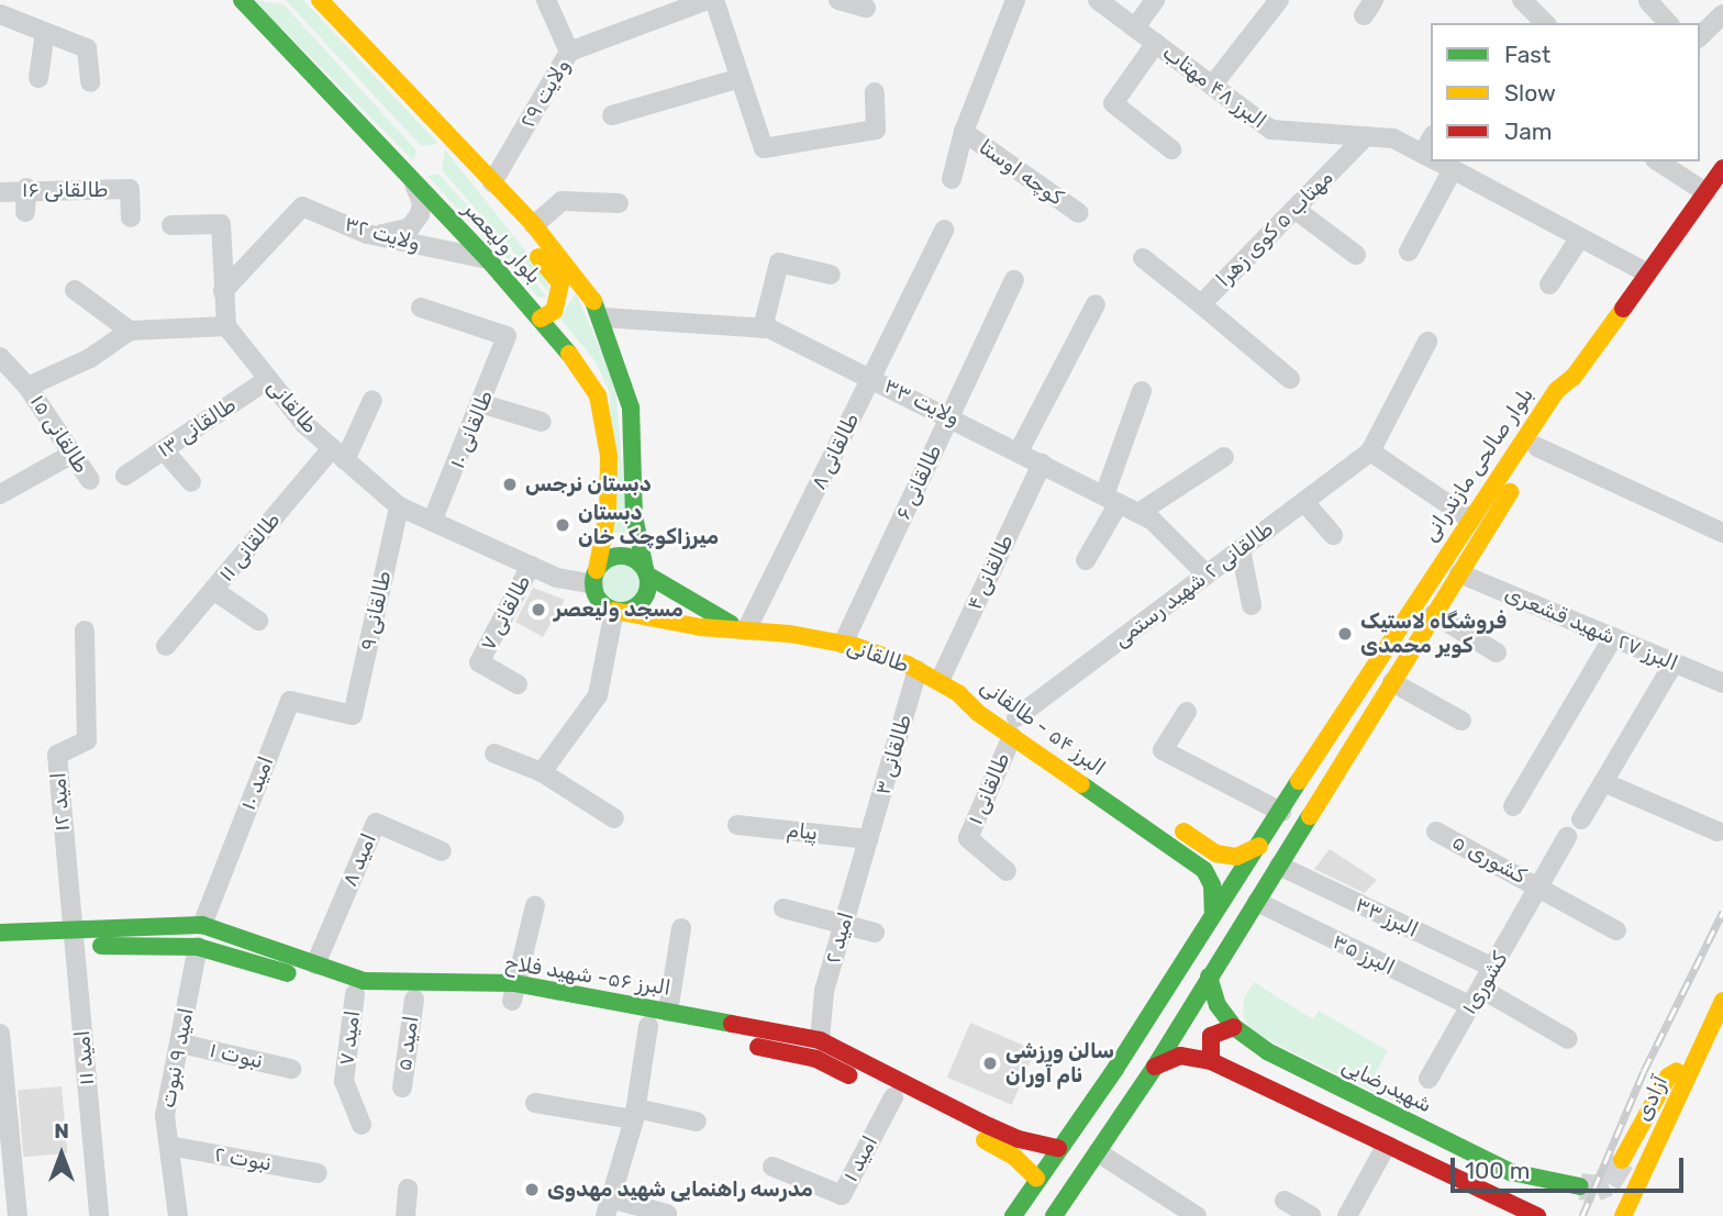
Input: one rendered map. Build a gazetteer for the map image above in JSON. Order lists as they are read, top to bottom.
{
  "streets": {
    "main road": [
      "بلوار ولیعصر",
      "طالقانی",
      "بلوار صالحی مازندرانی",
      "البرز ۵۴ - طالقانی",
      "البرز ۵۶- شهید فلاح",
      "شهیدرضایی",
      "آزادی"
    ],
    "street": [
      "البرز ۴۸ مهتاب",
      "ولایت ٢٩",
      "کوچه اوستا",
      "طالقانی ۱۶",
      "مهتاب ۵ کوی زهرا",
      "ولایت ۳۲",
      "ولایت ٣۳",
      "طالقانی ۱۳",
      "طالقانی ۱۰",
      "طالقانی ۱۵",
      "طالقانی ۸",
      "طالقانی ۶",
      "طالقانی ۱۱",
      "طالقانی ۴",
      "طالقانی ۲ شهید رستمی",
      "طالقانی ۹",
      "طالقانی ۷",
      "البرز ۲۷ شهید قشعری",
      "طالقانی ۳",
      "امید ۱۰",
      "طالقانی ۱",
      "امید ۱۲",
      "پیام",
      "کشوری ۵",
      "امید ۸",
      "البرز ۳۳",
      "امید ۲",
      "البرز ۳۵",
      "کشوری۱",
      "امید ۷",
      "امید ۵",
      "نبوت ۱",
      "امید ۱۱",
      "امید ۹ نبوت",
      "نبوت ۲",
      "امید ۱"
    ]
  },
  "crossings": [
    ["البرز ۴۸ مهتاب", "مهتاب ۵ کوی زهرا"],
    ["ولایت ٢٩", "بلوار ولیعصر"],
    ["ولایت ۳۲", "بلوار ولیعصر"],
    ["بلوار ولیعصر", "ولایت ٣۳"],
    ["بلوار ولیعصر", "طالقانی"],
    ["ولایت ٣۳", "طالقانی ۸"],
    ["ولایت ٣۳", "طالقانی ۶"],
    ["ولایت ٣۳", "طالقانی ۴"],
    ["ولایت ٣۳", "طالقانی ۲ شهید رستمی"],
    ["طالقانی", "طالقانی ۱۳"],
    ["طالقانی", "طالقانی ۱۰"],
    ["طالقانی", "طالقانی ۸"],
    ["طالقانی", "طالقانی ۶"],
    ["طالقانی", "طالقانی ۱۱"],
    ["طالقانی", "طالقانی ۴"],
    ["طالقانی", "طالقانی ۹"],
    ["طالقانی", "طالقانی ۷"],
    ["طالقانی", "البرز ۵۴ - طالقانی"],
    ["طالقانی", "طالقانی ۳"],
    ["بلوار صالحی مازندرانی", "البرز ۲۷ شهید قشعری"],
    ["بلوار صالحی مازندرانی", "البرز ۵۴ - طالقانی"],
    ["بلوار صالحی مازندرانی", "البرز ۳۳"],
    ["بلوار صالحی مازندرانی", "البرز ۳۵"],
    ["بلوار صالحی مازندرانی", "البرز ۵۶- شهید فلاح"],
    ["بلوار صالحی مازندرانی", "شهیدرضایی"],
    ["طالقانی ۲ شهید رستمی", "البرز ۵۴ - طالقانی"],
    ["طالقانی ۲ شهید رستمی", "طالقانی ۱"],
    ["طالقانی ۹", "امید ۱۰"],
    ["البرز ۵۴ - طالقانی", "طالقانی ۱"],
    ["طالقانی ۳", "پیام"],
    ["طالقانی ۳", "امید ۲"],
    ["امید ۱۰", "البرز ۵۶- شهید فلاح"],
    ["امید ۱۲", "البرز ۵۶- شهید فلاح"],
    ["امید ۱۲", "امید ۱۱"],
    ["پیام", "امید ۲"],
    ["کشوری ۵", "کشوری۱"],
    ["امید ۸", "البرز ۵۶- شهید فلاح"],
    ["البرز ۳۳", "کشوری۱"],
    ["امید ۲", "البرز ۵۶- شهید فلاح"],
    ["البرز ۳۵", "کشوری۱"],
    ["البرز ۵۶- شهید فلاح", "امید ۷"],
    ["البرز ۵۶- شهید فلاح", "امید ۵"],
    ["البرز ۵۶- شهید فلاح", "امید ۱۱"],
    ["البرز ۵۶- شهید فلاح", "امید ۹ نبوت"],
    ["البرز ۵۶- شهید فلاح", "امید ۱"],
    ["نبوت ۱", "امید ۹ نبوت"],
    ["امید ۹ نبوت", "نبوت ۲"]
  ],
  "places": [
    "دبستان نرجس",
    "دبستان میرزاکوچک خان",
    "مسجد ولیعصر",
    "فروشگاه لاستیک کویر محمدی",
    "سالن ورزشی نام آوران",
    "مدرسه راهنمایی شهید مهدوی"
  ],
  "legend": ["Fast", "Slow", "Jam"],
  "scale_bar": "100 m",
  "north": "top"
}
